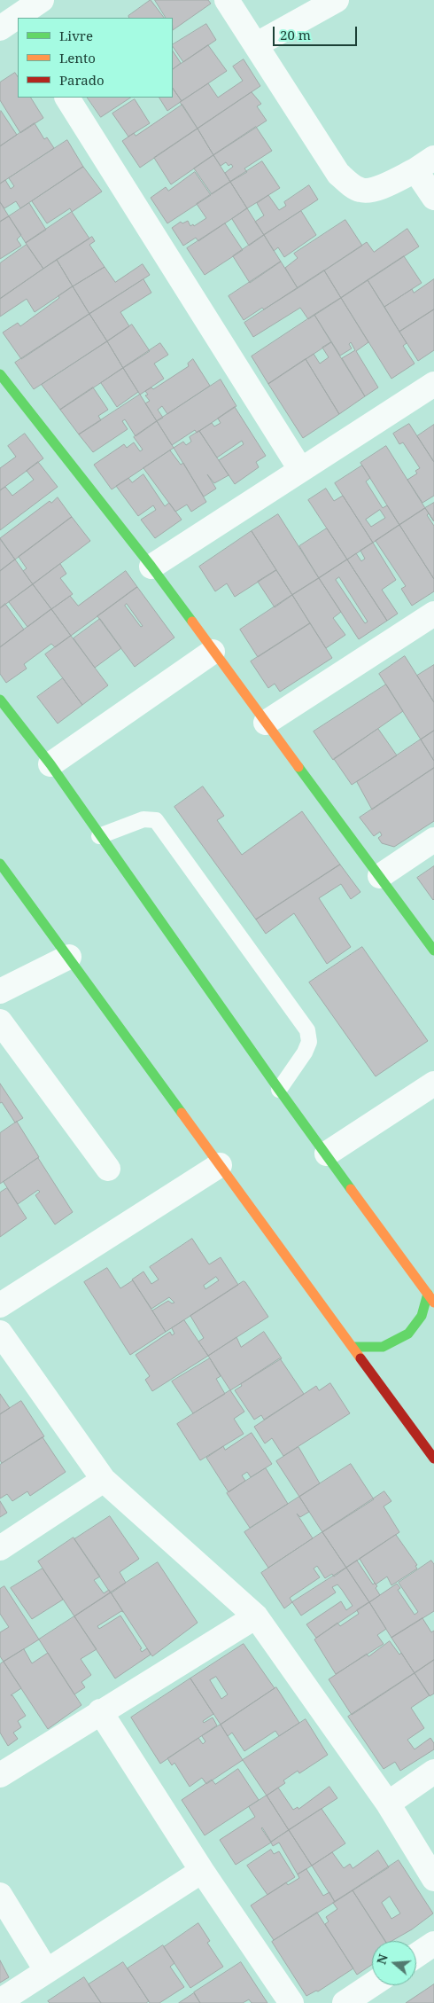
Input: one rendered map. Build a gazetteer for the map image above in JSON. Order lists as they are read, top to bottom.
{
  "legend": ["Livre", "Lento", "Parado"],
  "scale_bar": "20 m",
  "north": "left"
}
